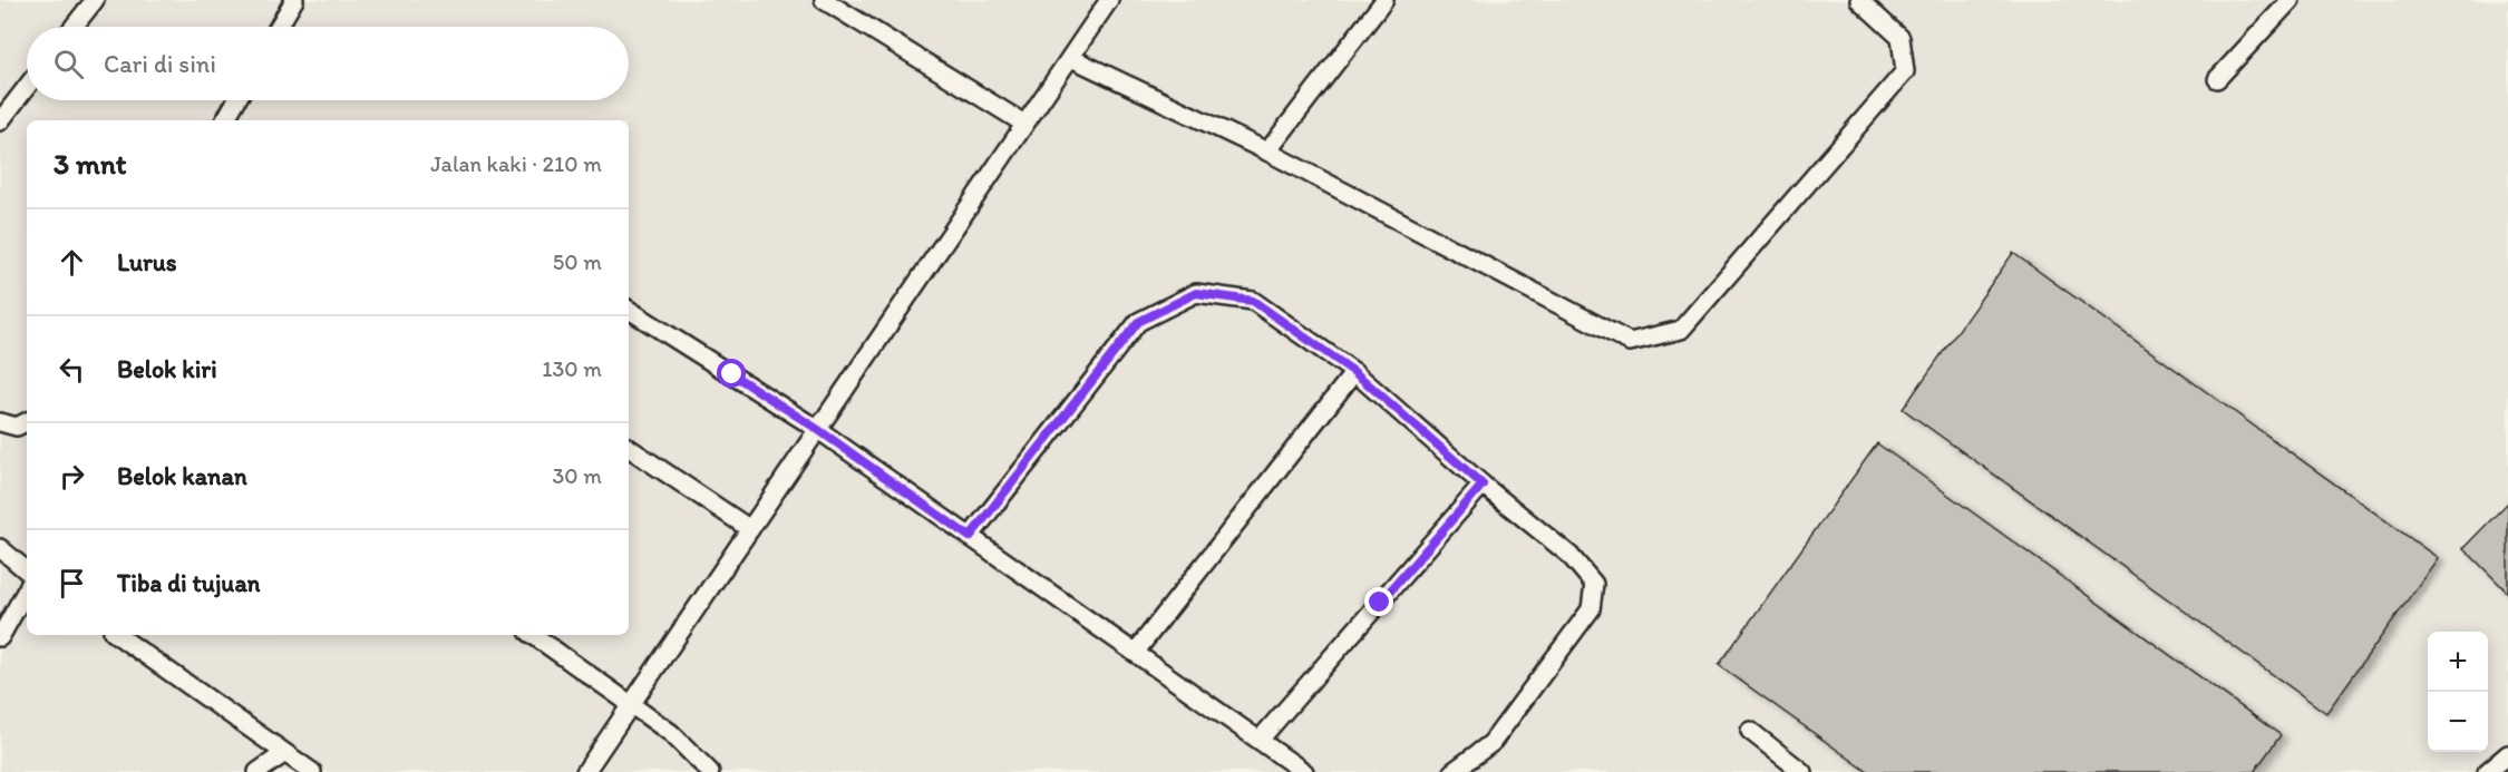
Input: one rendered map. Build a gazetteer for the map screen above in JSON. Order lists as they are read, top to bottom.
{
  "page": {
    "search": "Cari di sini",
    "heading": ["3 mnt", "Jalan kaki · 210 m"],
    "list": [
      ["Lurus", "50 m"],
      ["Belok kiri", "130 m"],
      ["Belok kanan", "30 m"],
      "Tiba di tujuan"
    ],
    "map_buttons": ["+", "−"]
  }
}
